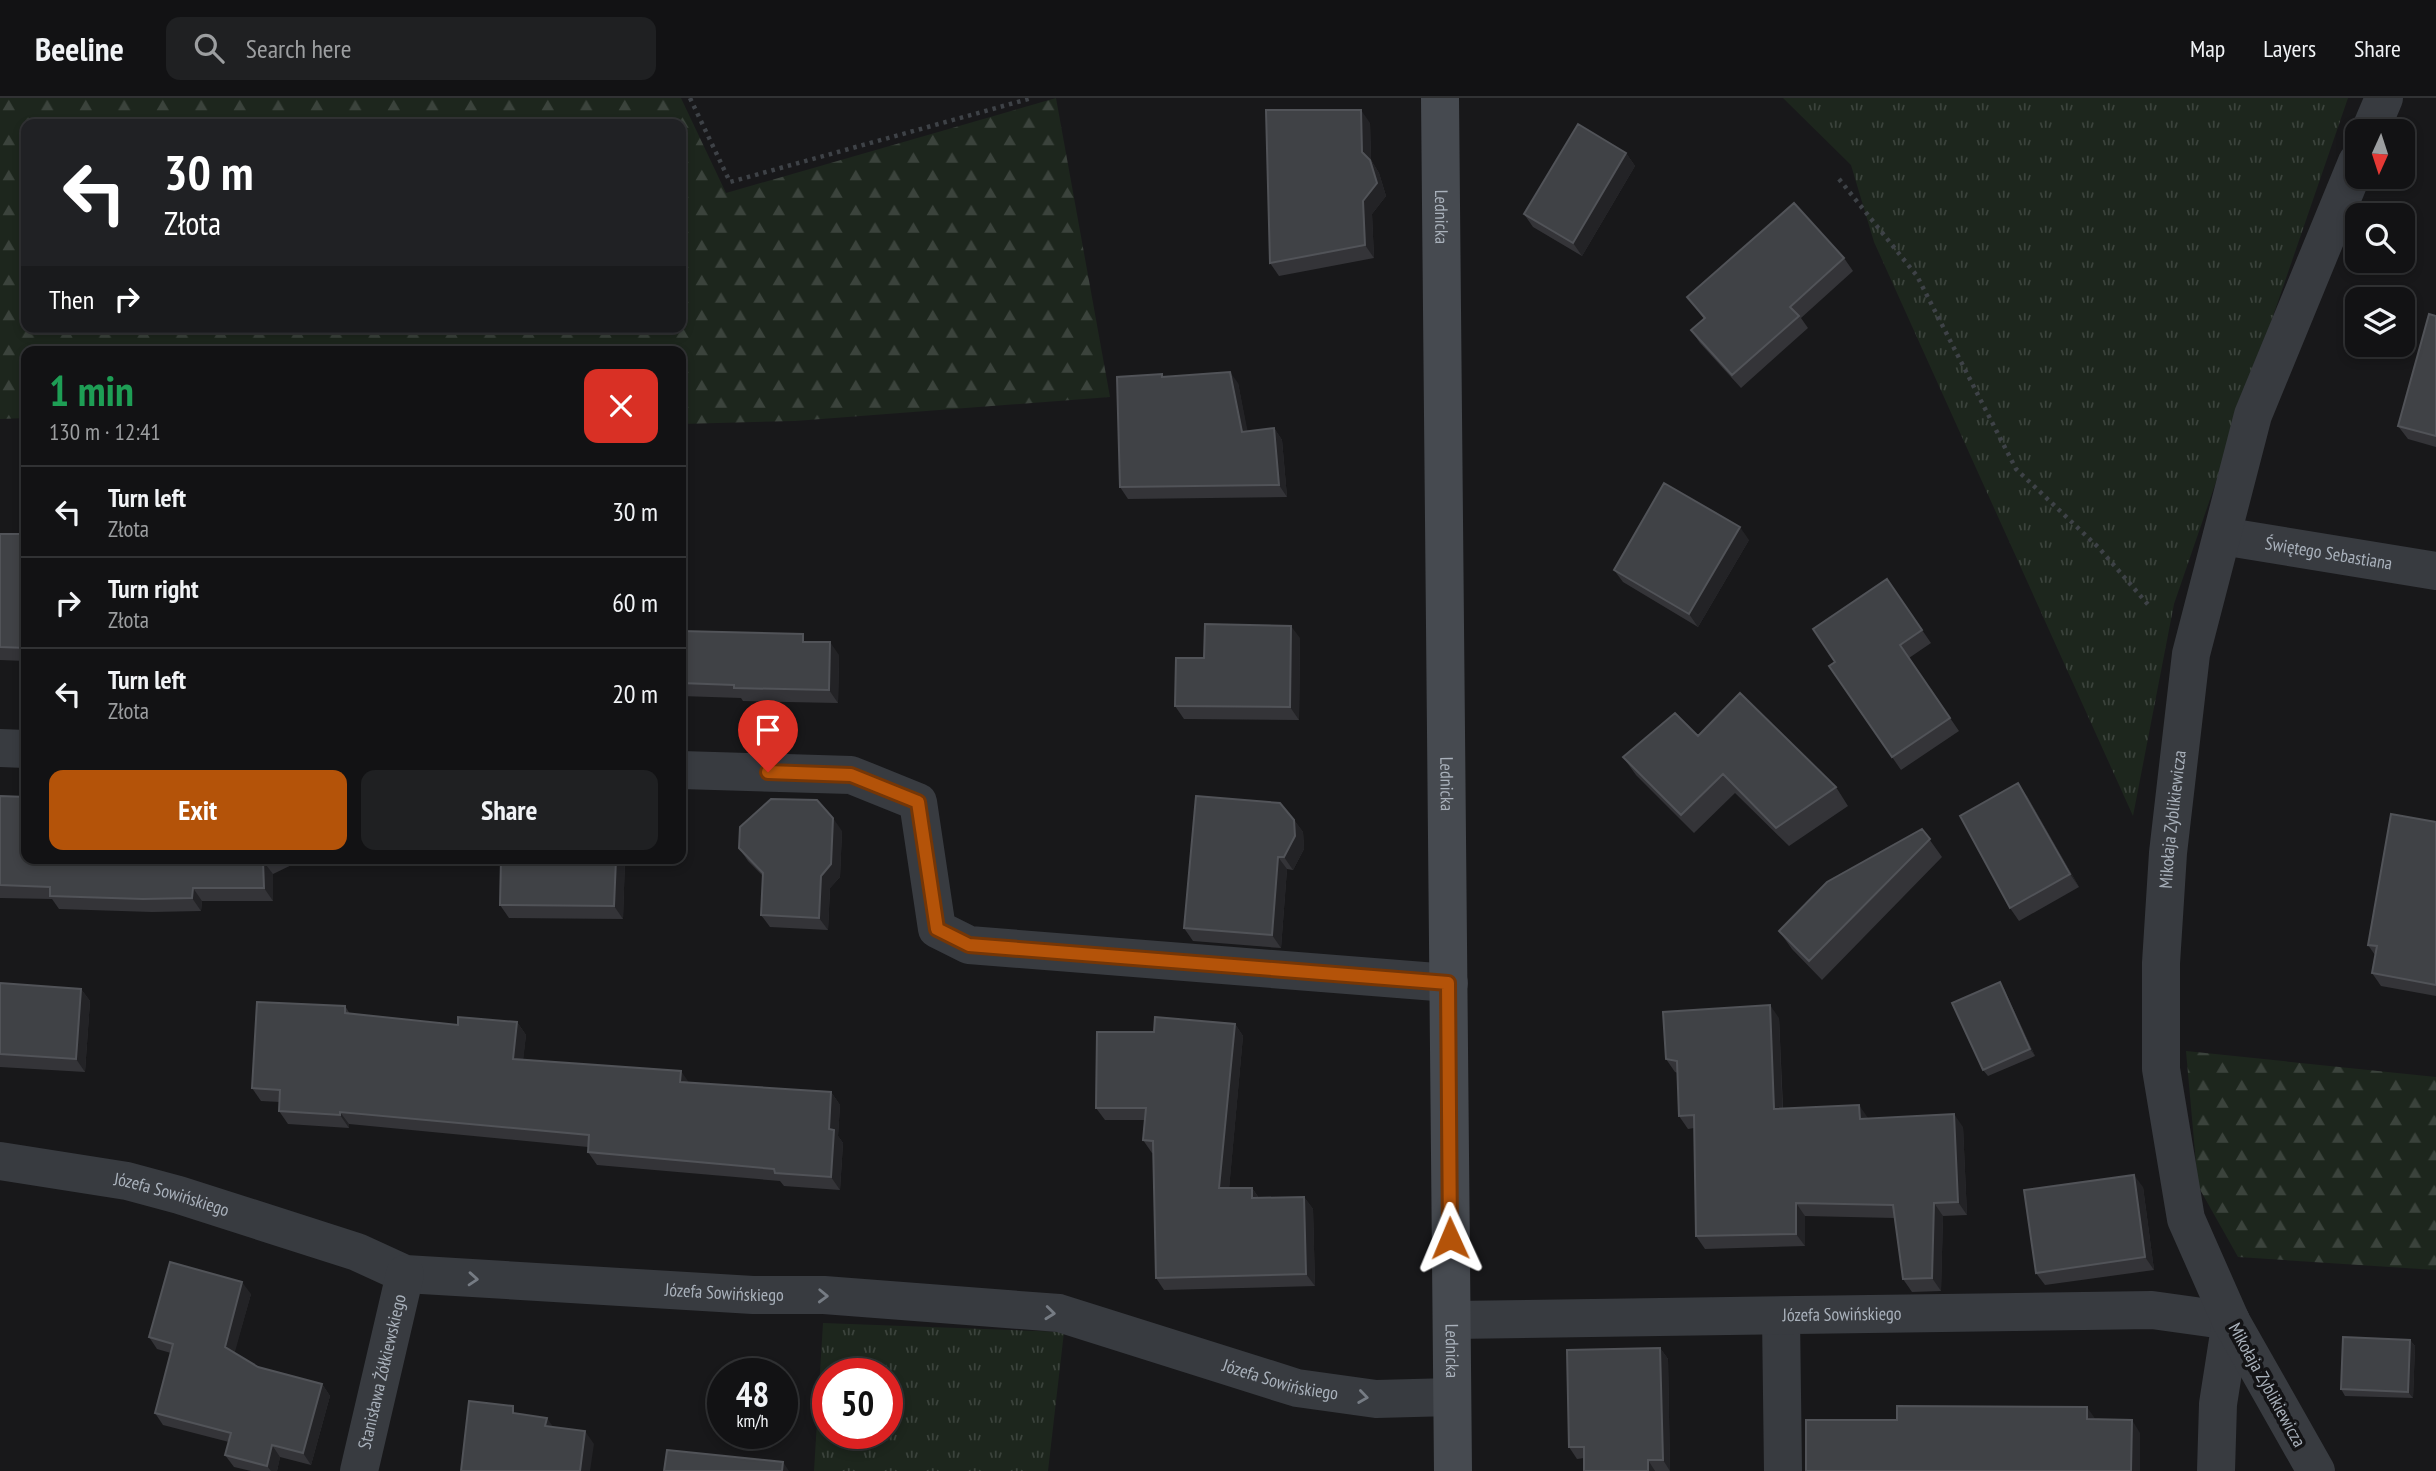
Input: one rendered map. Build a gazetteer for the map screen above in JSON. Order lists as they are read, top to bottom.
{
  "streets": {
    "main road": ["Lednicka"],
    "street": [
      "Świętego Sebastiana",
      "Mikołaja Zyblikiewicza",
      "Józefa Sowińskiego",
      "Stanisława Żółkiewskiego"
    ]
  },
  "crossings": [
    ["Lednicka", "Józefa Sowińskiego"],
    ["Świętego Sebastiana", "Mikołaja Zyblikiewicza"],
    ["Mikołaja Zyblikiewicza", "Józefa Sowińskiego"],
    ["Józefa Sowińskiego", "Stanisława Żółkiewskiego"]
  ],
  "one_way": ["Józefa Sowińskiego"],
  "north": "bottom",
  "page": {
    "header": "Beeline",
    "search": "Search here",
    "nav": ["Map", "Layers", "Share"],
    "turn": ["30 m", "Złota"],
    "then": "Then",
    "heading": ["1 min", "130 m · 12:41"],
    "list": [
      {
        "name": "Turn left",
        "note": "Złota",
        "value": "30 m"
      },
      {
        "name": "Turn right",
        "note": "Złota",
        "value": "60 m"
      },
      {
        "name": "Turn left",
        "note": "Złota",
        "value": "20 m"
      }
    ],
    "buttons": ["Exit", "Share"],
    "speed": "48 km/h",
    "limit": "50"
  }
}
